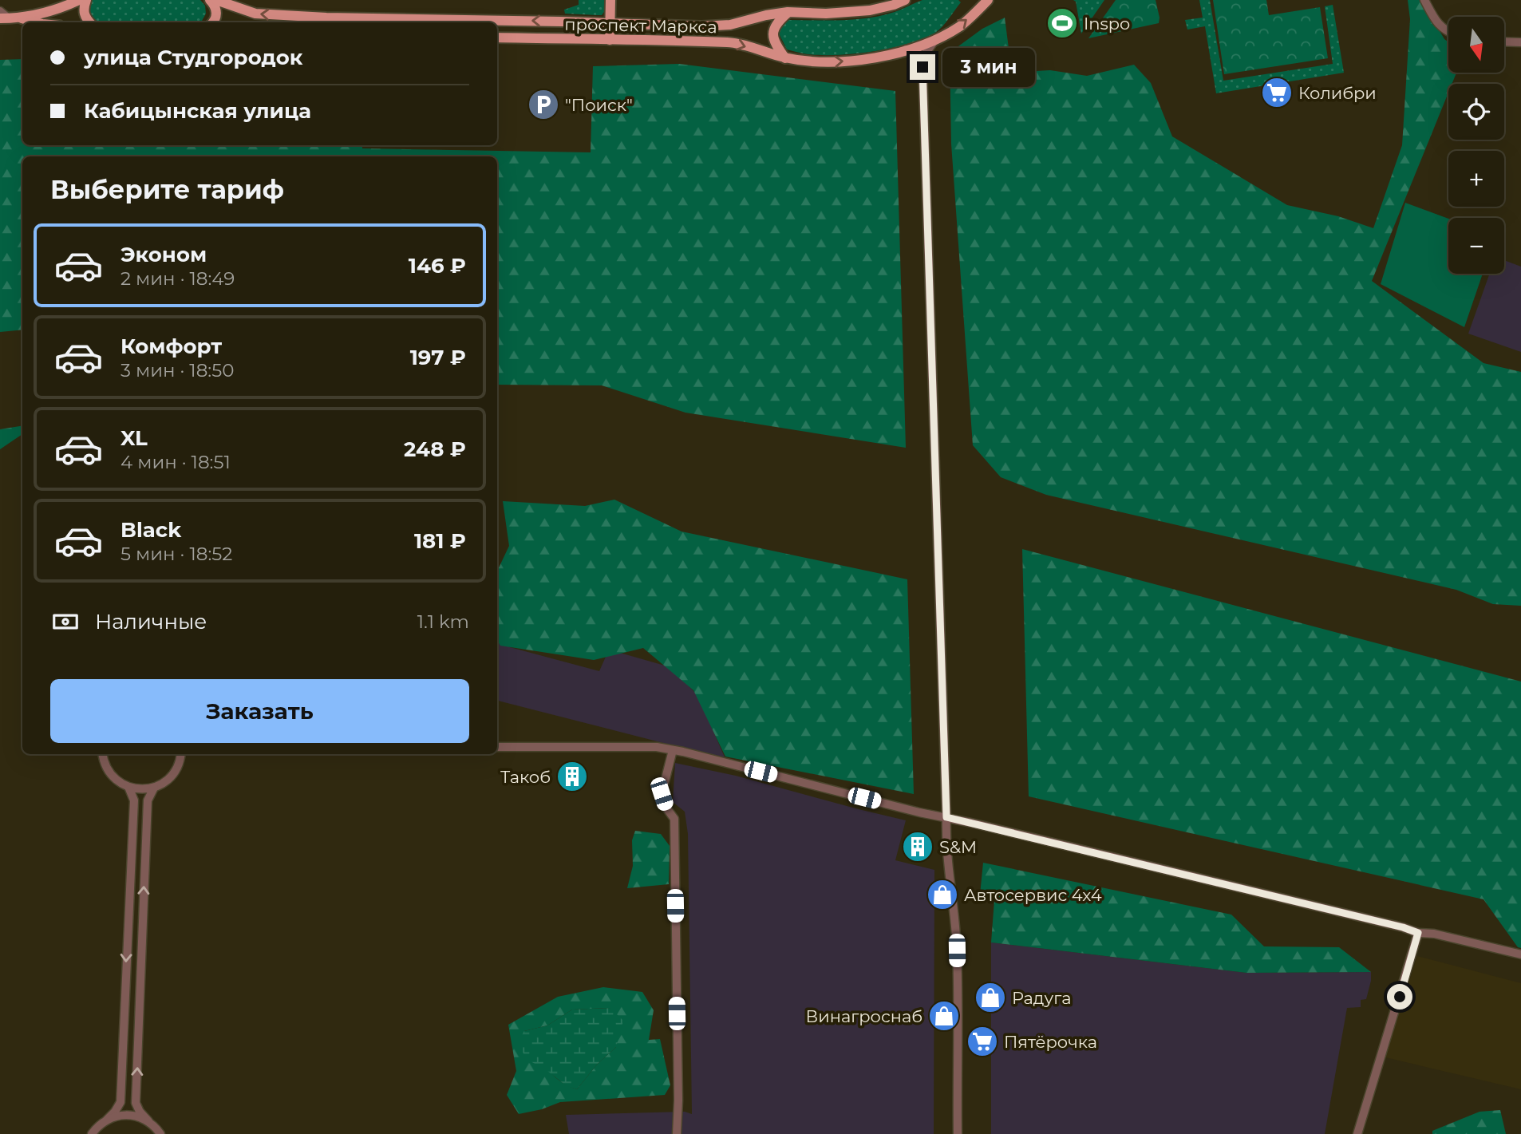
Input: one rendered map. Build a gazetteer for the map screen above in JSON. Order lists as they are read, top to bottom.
{
  "streets": {
    "main road": ["проспект Маркса"]
  },
  "places": {
    "sports": ["Inspo"],
    "supermarket": ["Колибри", "Пятёрочка"],
    "parking": ["\"Поиск\""],
    "building": ["Такоб", "S&M"],
    "shop": ["Автосервис 4х4", "Радуга", "Винагроснаб"]
  },
  "north": "bottom",
  "page": {
    "map_buttons": ["+", "−"],
    "banner": ["улица Студгородок", "Кабицынская улица"],
    "bubble": "3 мин",
    "heading": "Выберите тариф",
    "list": [
      {
        "name": "Эконом",
        "note": "2 мин · 18:49",
        "value": "146 ₽"
      },
      {
        "name": "Комфорт",
        "note": "3 мин · 18:50",
        "value": "197 ₽"
      },
      {
        "name": "XL",
        "note": "4 мин · 18:51",
        "value": "248 ₽"
      },
      {
        "name": "Black",
        "note": "5 мин · 18:52",
        "value": "181 ₽"
      }
    ],
    "pay": ["Наличные", "1.1 km"],
    "buttons": "Заказать"
  }
}
